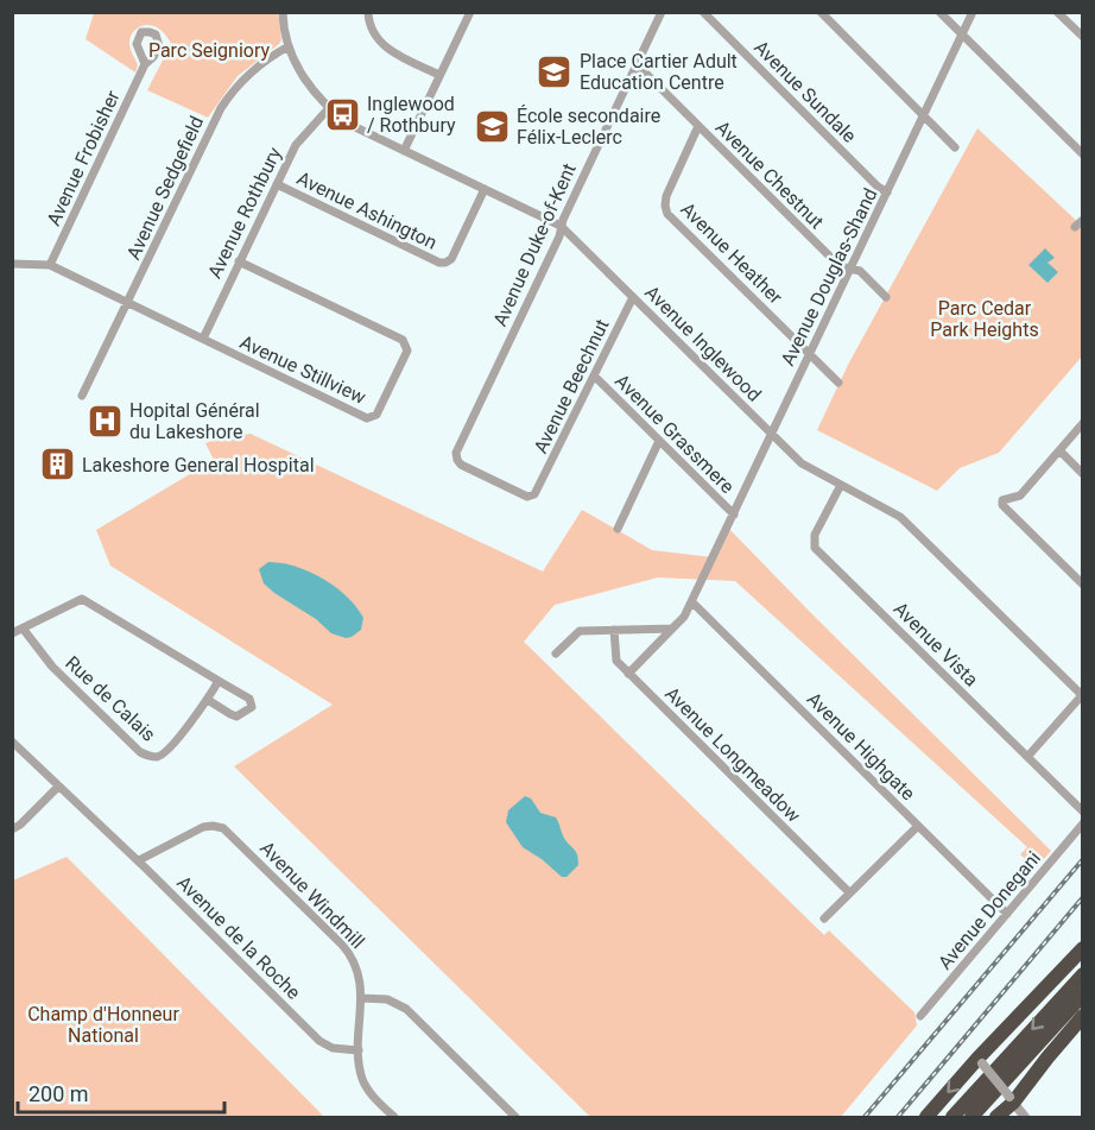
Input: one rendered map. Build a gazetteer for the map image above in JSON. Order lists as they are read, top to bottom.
{
  "streets": {
    "street": [
      "Avenue Sundale",
      "Avenue Frobisher",
      "Avenue Chestnut",
      "Avenue Sedgefield",
      "Avenue Ashington",
      "Avenue Rothbury",
      "Avenue Duke-of-Kent",
      "Avenue Heather",
      "Avenue Douglas-Shand",
      "Avenue Inglewood",
      "Avenue Stillview",
      "Avenue Beechnut",
      "Avenue Grassmere",
      "Avenue Vista",
      "Rue de Calais",
      "Avenue Highgate",
      "Avenue Longmeadow",
      "Avenue Windmill",
      "Avenue Donegani",
      "Avenue de la Roche"
    ]
  },
  "crossings": [
    ["Avenue Sundale", "Avenue Douglas-Shand"],
    ["Avenue Frobisher", "Avenue Stillview"],
    ["Avenue Chestnut", "Avenue Duke-of-Kent"],
    ["Avenue Chestnut", "Avenue Heather"],
    ["Avenue Chestnut", "Avenue Douglas-Shand"],
    ["Avenue Sedgefield", "Avenue Inglewood"],
    ["Avenue Sedgefield", "Avenue Stillview"],
    ["Avenue Ashington", "Avenue Rothbury"],
    ["Avenue Ashington", "Avenue Inglewood"],
    ["Avenue Rothbury", "Avenue Inglewood"],
    ["Avenue Rothbury", "Avenue Stillview"],
    ["Avenue Duke-of-Kent", "Avenue Inglewood"],
    ["Avenue Duke-of-Kent", "Avenue Beechnut"],
    ["Avenue Heather", "Avenue Douglas-Shand"],
    ["Avenue Douglas-Shand", "Avenue Inglewood"],
    ["Avenue Douglas-Shand", "Avenue Grassmere"],
    ["Avenue Douglas-Shand", "Avenue Highgate"],
    ["Avenue Douglas-Shand", "Avenue Longmeadow"],
    ["Avenue Inglewood", "Avenue Beechnut"],
    ["Avenue Inglewood", "Avenue Vista"],
    ["Avenue Beechnut", "Avenue Grassmere"],
    ["Avenue Highgate", "Avenue Donegani"],
    ["Avenue Windmill", "Avenue de la Roche"]
  ],
  "parks": ["Parc Seigniory", "Parc Cedar Park Heights", "Champ d'Honneur National"],
  "places": {
    "school or university": ["Place Cartier Adult Education Centre", "École secondaire Félix-Leclerc"],
    "bus stop": ["Inglewood / Rothbury"],
    "hospital": ["Hopital Général du Lakeshore"],
    "building": ["Lakeshore General Hospital"]
  },
  "scale_bar": "200 m"
}
